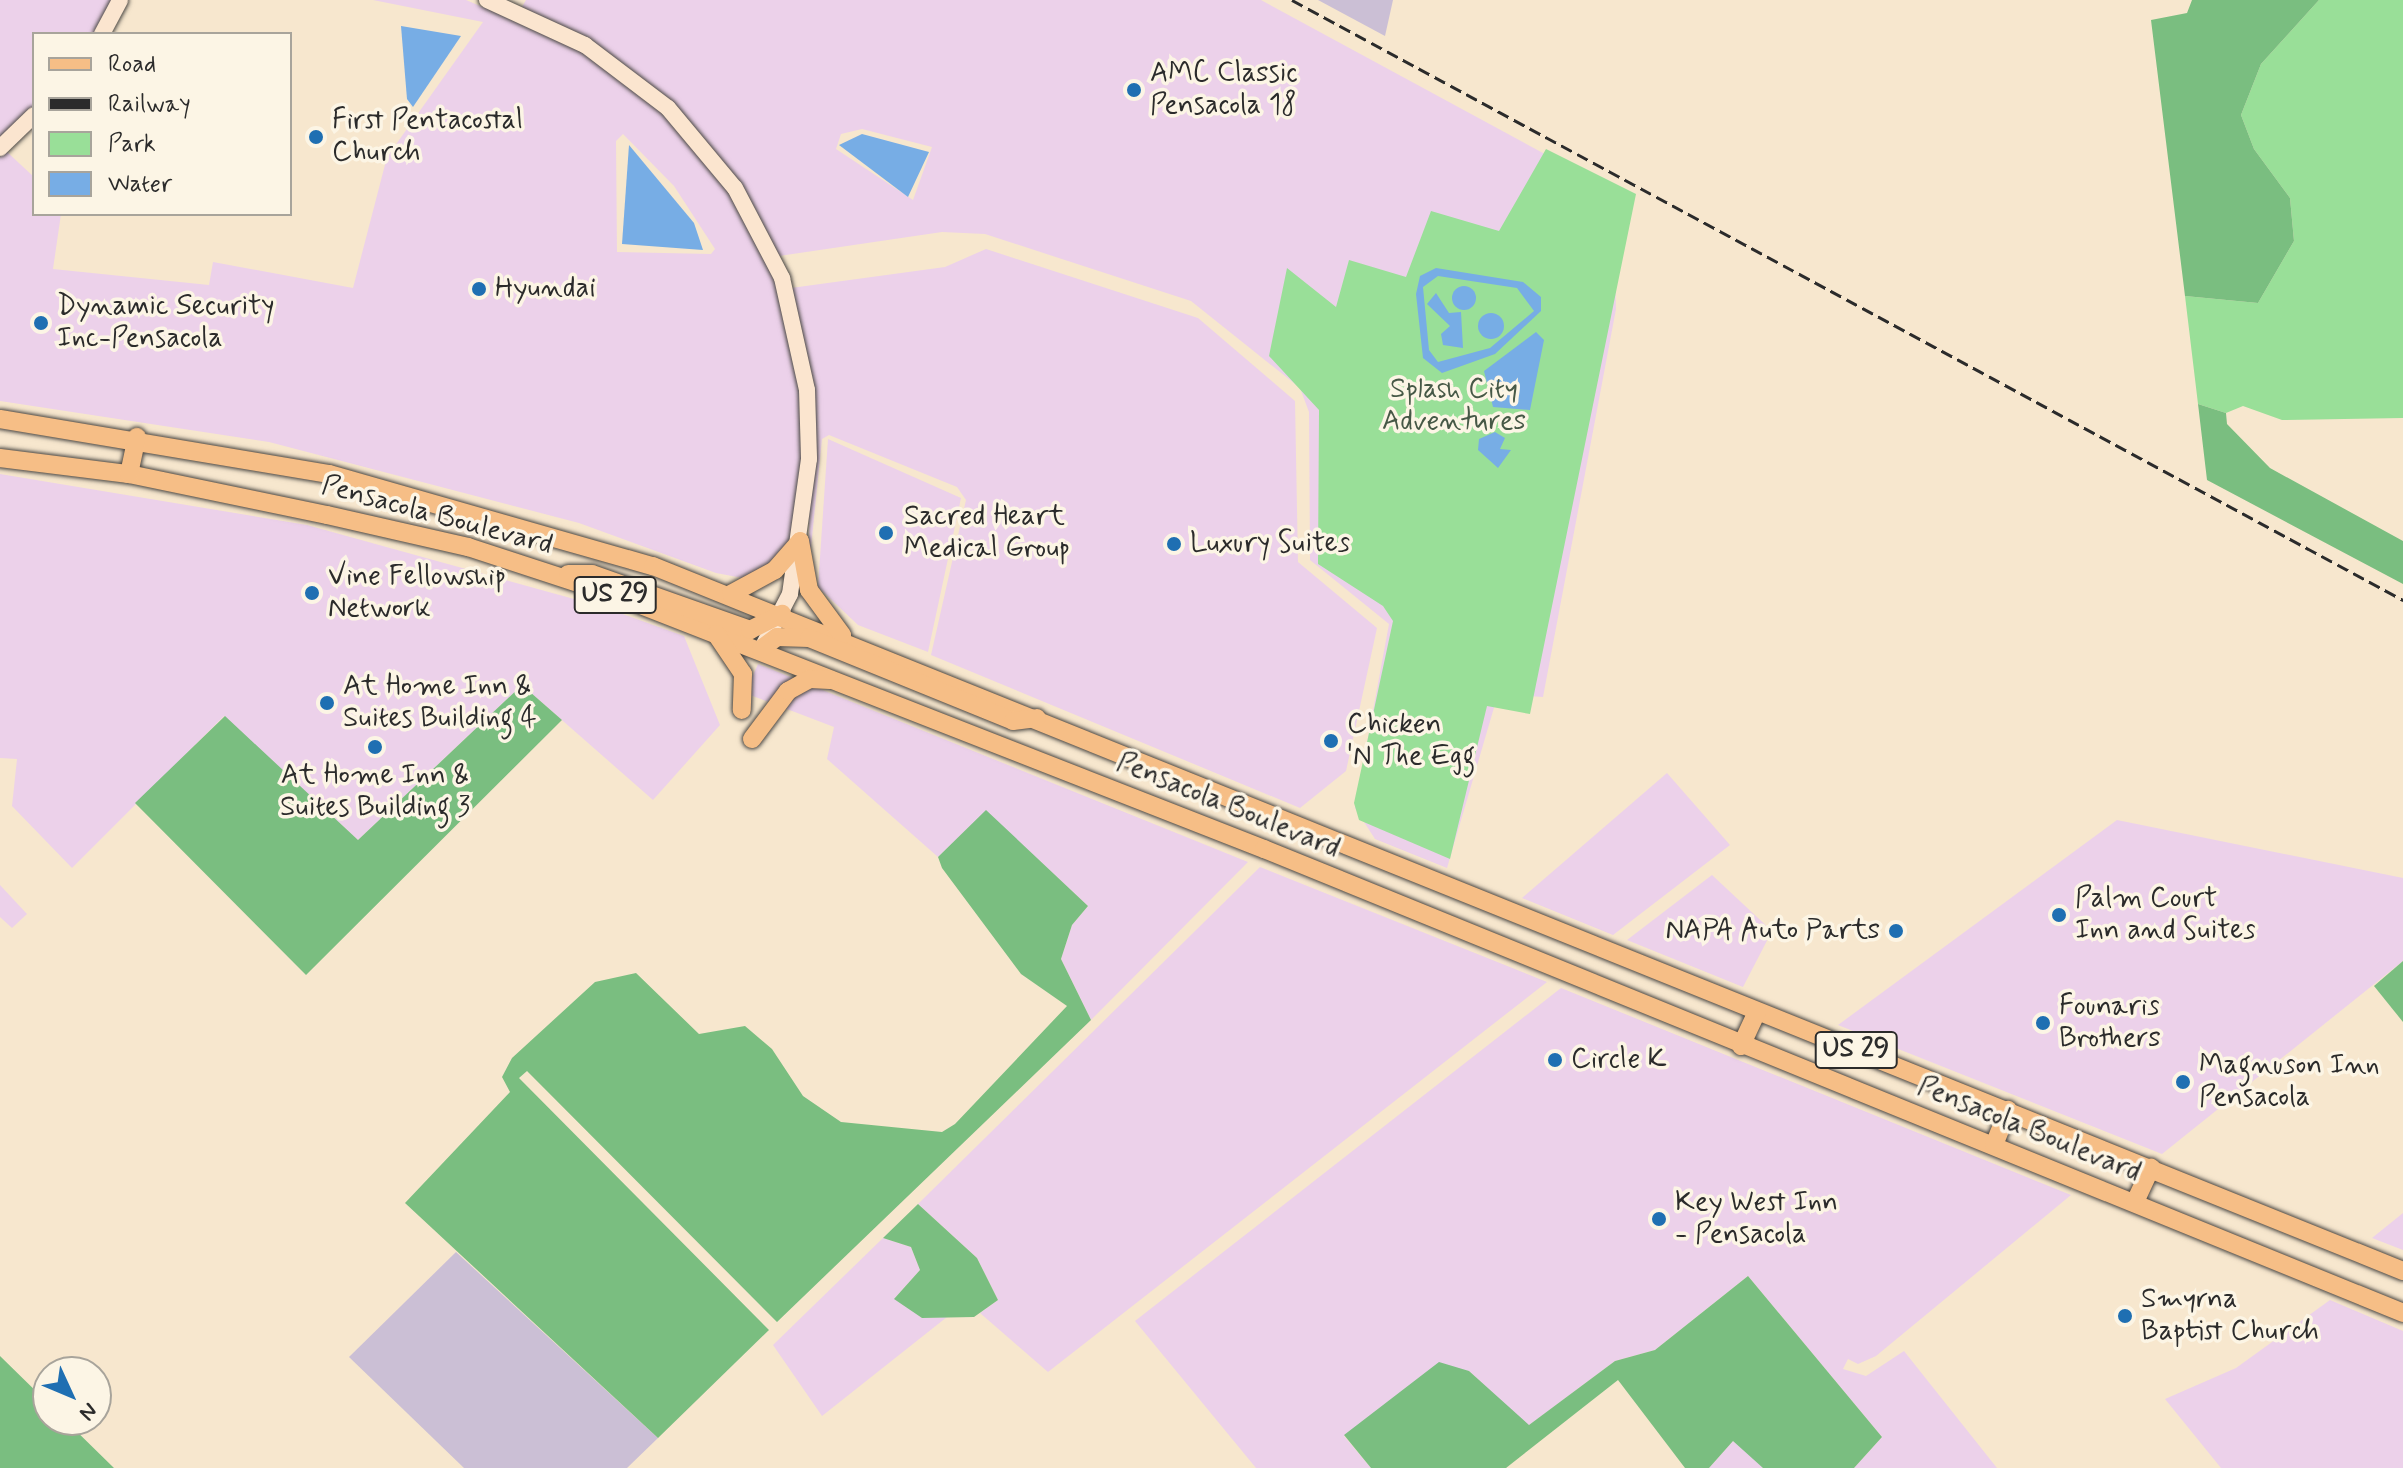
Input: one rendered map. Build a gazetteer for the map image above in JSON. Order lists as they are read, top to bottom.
{
  "streets": {
    "main road": ["Pensacola Boulevard", "US 29"]
  },
  "parks": ["Splash City Adventures"],
  "places": [
    "AMC Classic Pensacola 18",
    "First Pentacostal Church",
    "Hyundai",
    "Dynamic Security Inc-Pensacola",
    "Sacred Heart Medical Group",
    "Luxury Suites",
    "Vine Fellowship Network",
    "At Home Inn & Suites Building 4",
    "Chicken 'N The Egg",
    "At Home Inn & Suites Building 3",
    "Palm Court Inn and Suites",
    "NAPA Auto Parts",
    "Founaris Brothers",
    "Circle K",
    "Magnuson Inn Pensacola",
    "Key West Inn - Pensacola",
    "Smyrna Baptist Church"
  ],
  "legend": [
    "Road",
    "Railway",
    "Park",
    "Water"
  ],
  "north": "bottom right"
}
